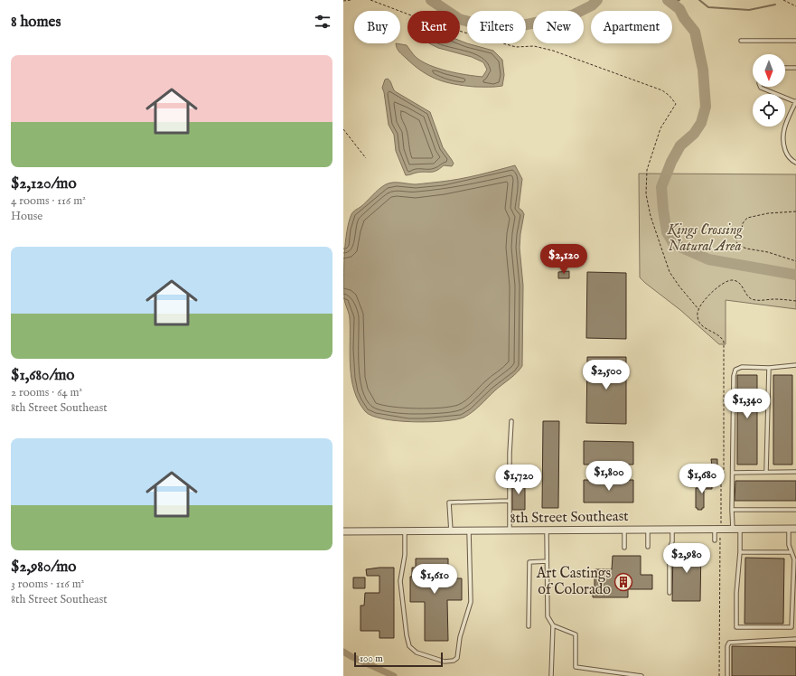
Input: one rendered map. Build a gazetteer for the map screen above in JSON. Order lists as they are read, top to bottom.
{
  "streets": {
    "street": ["8th Street Southeast"]
  },
  "parks": ["Kings Crossing Natural Area"],
  "places": {
    "building": ["Art Castings of Colorado"]
  },
  "scale_bar": "100 m",
  "north": "bottom",
  "page": {
    "heading": "8 homes",
    "chip": [
      "Buy",
      "Rent",
      "Filters",
      "New",
      "Apartment"
    ],
    "list": [
      {
        "name": "$2,120/mo",
        "note": "4 rooms · 116 m² · House"
      },
      {
        "name": "$1,680/mo",
        "note": "2 rooms · 64 m² · 8th Street Southeast"
      },
      {
        "name": "$2,980/mo",
        "note": "3 rooms · 116 m² · 8th Street Southeast"
      }
    ],
    "price": [
      "$2,120",
      "$2,500",
      "$1,340",
      "$1,800",
      "$1,680",
      "$1,720",
      "$2,980",
      "$1,610"
    ],
    "scale": "100 m"
  }
}
